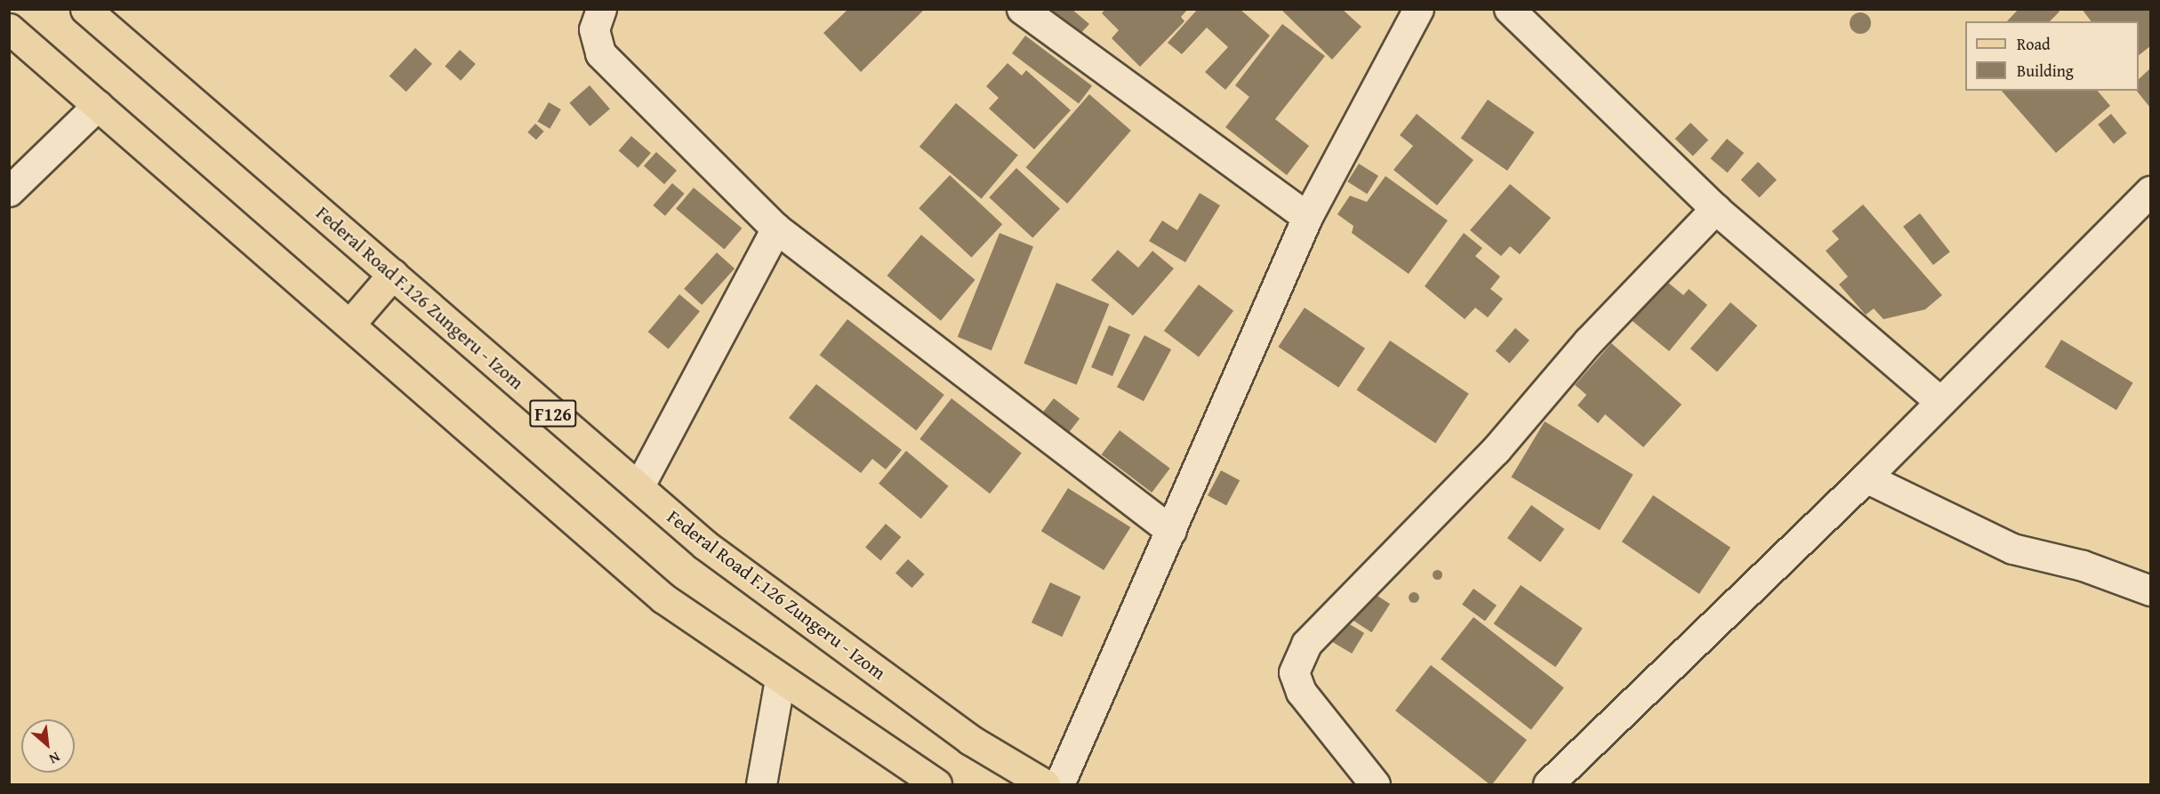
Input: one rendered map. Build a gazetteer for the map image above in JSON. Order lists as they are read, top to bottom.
{
  "streets": {
    "main road": ["Federal Road F.126 Zungeru - Izom", "F126"]
  },
  "legend": ["Road", "Building"],
  "north": "bottom right"
}
